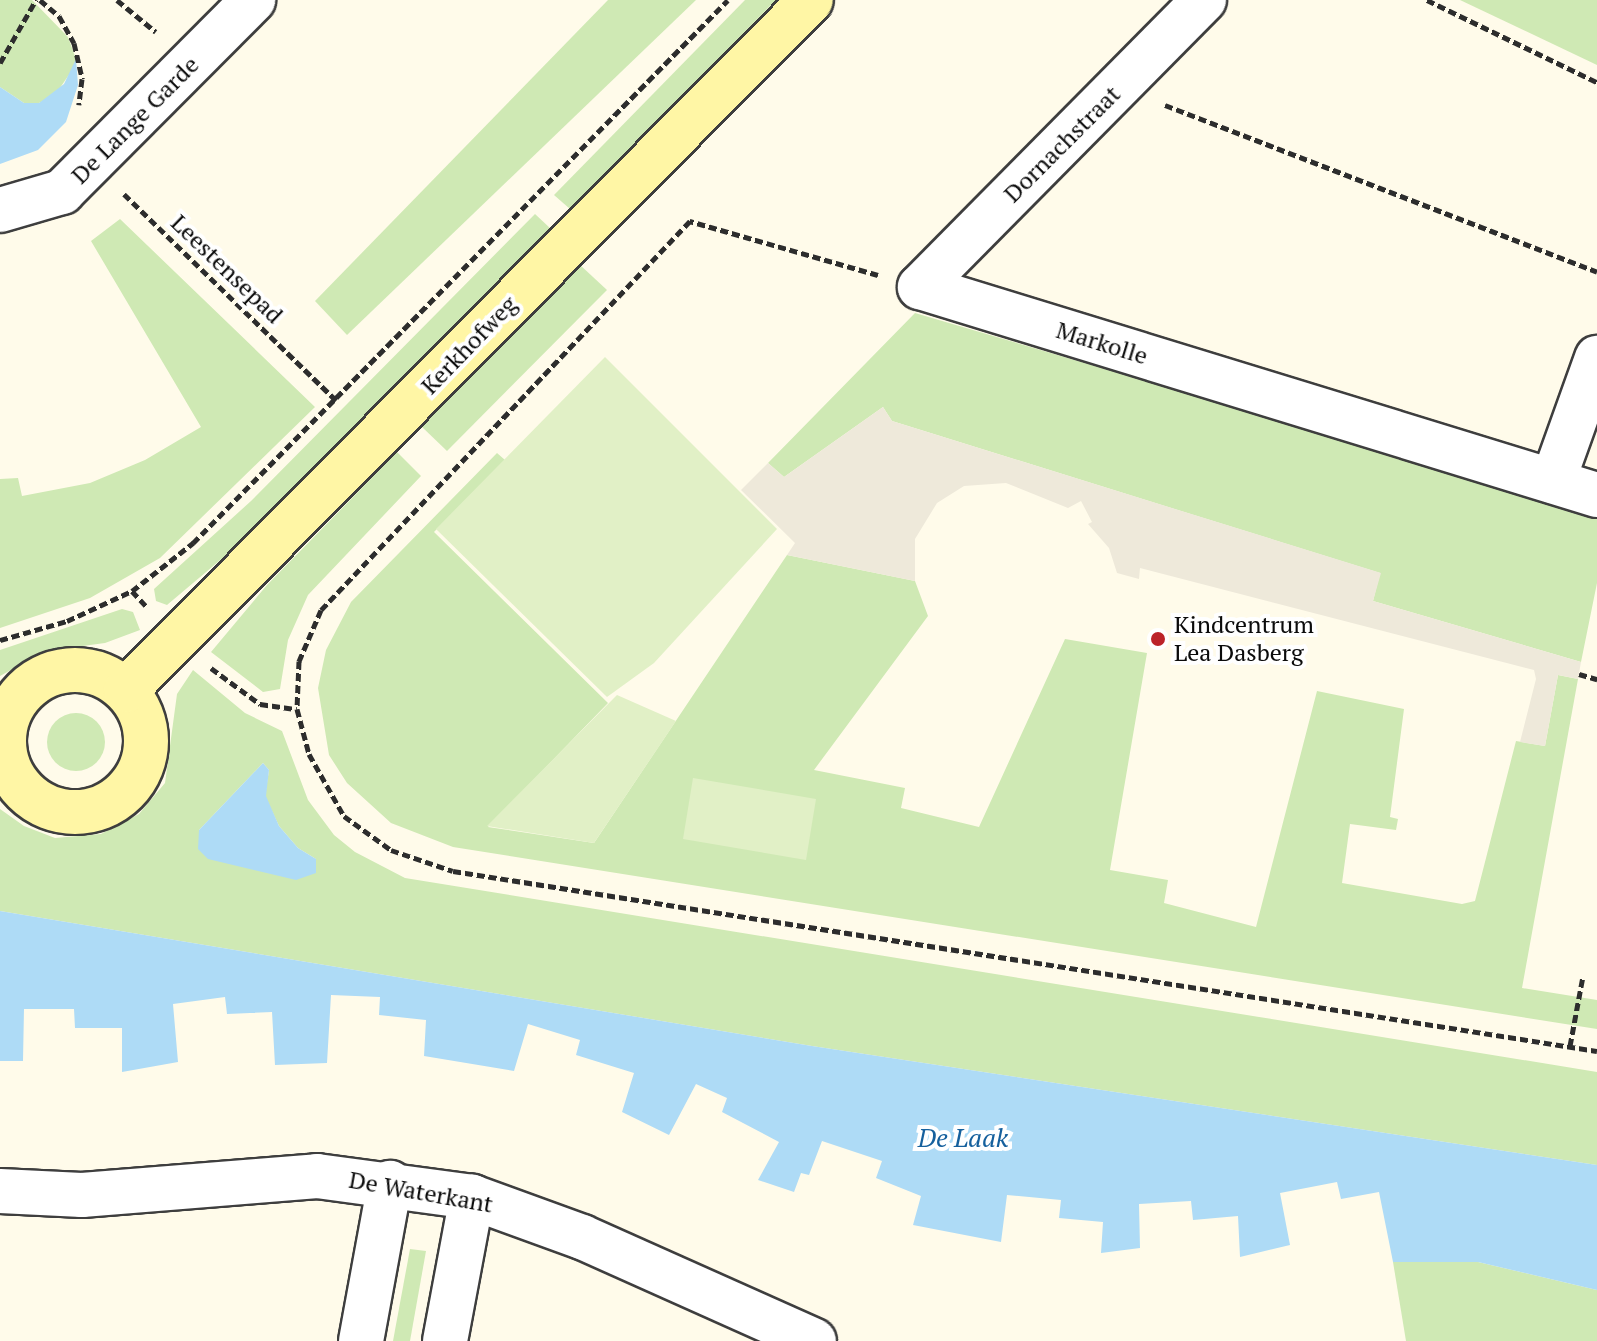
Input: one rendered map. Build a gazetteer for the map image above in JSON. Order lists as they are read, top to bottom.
{
  "streets": {
    "street": [
      "De Lange Garde",
      "Dornachstraat",
      "Markolle",
      "Kerkhofweg",
      "De Waterkant"
    ],
    "path": ["Leestensepad"]
  },
  "crossings": [
    ["De Lange Garde", "Leestensepad"],
    ["Dornachstraat", "Markolle"]
  ],
  "water": ["De Laak"],
  "places": ["Kindcentrum Lea Dasberg"]
}
